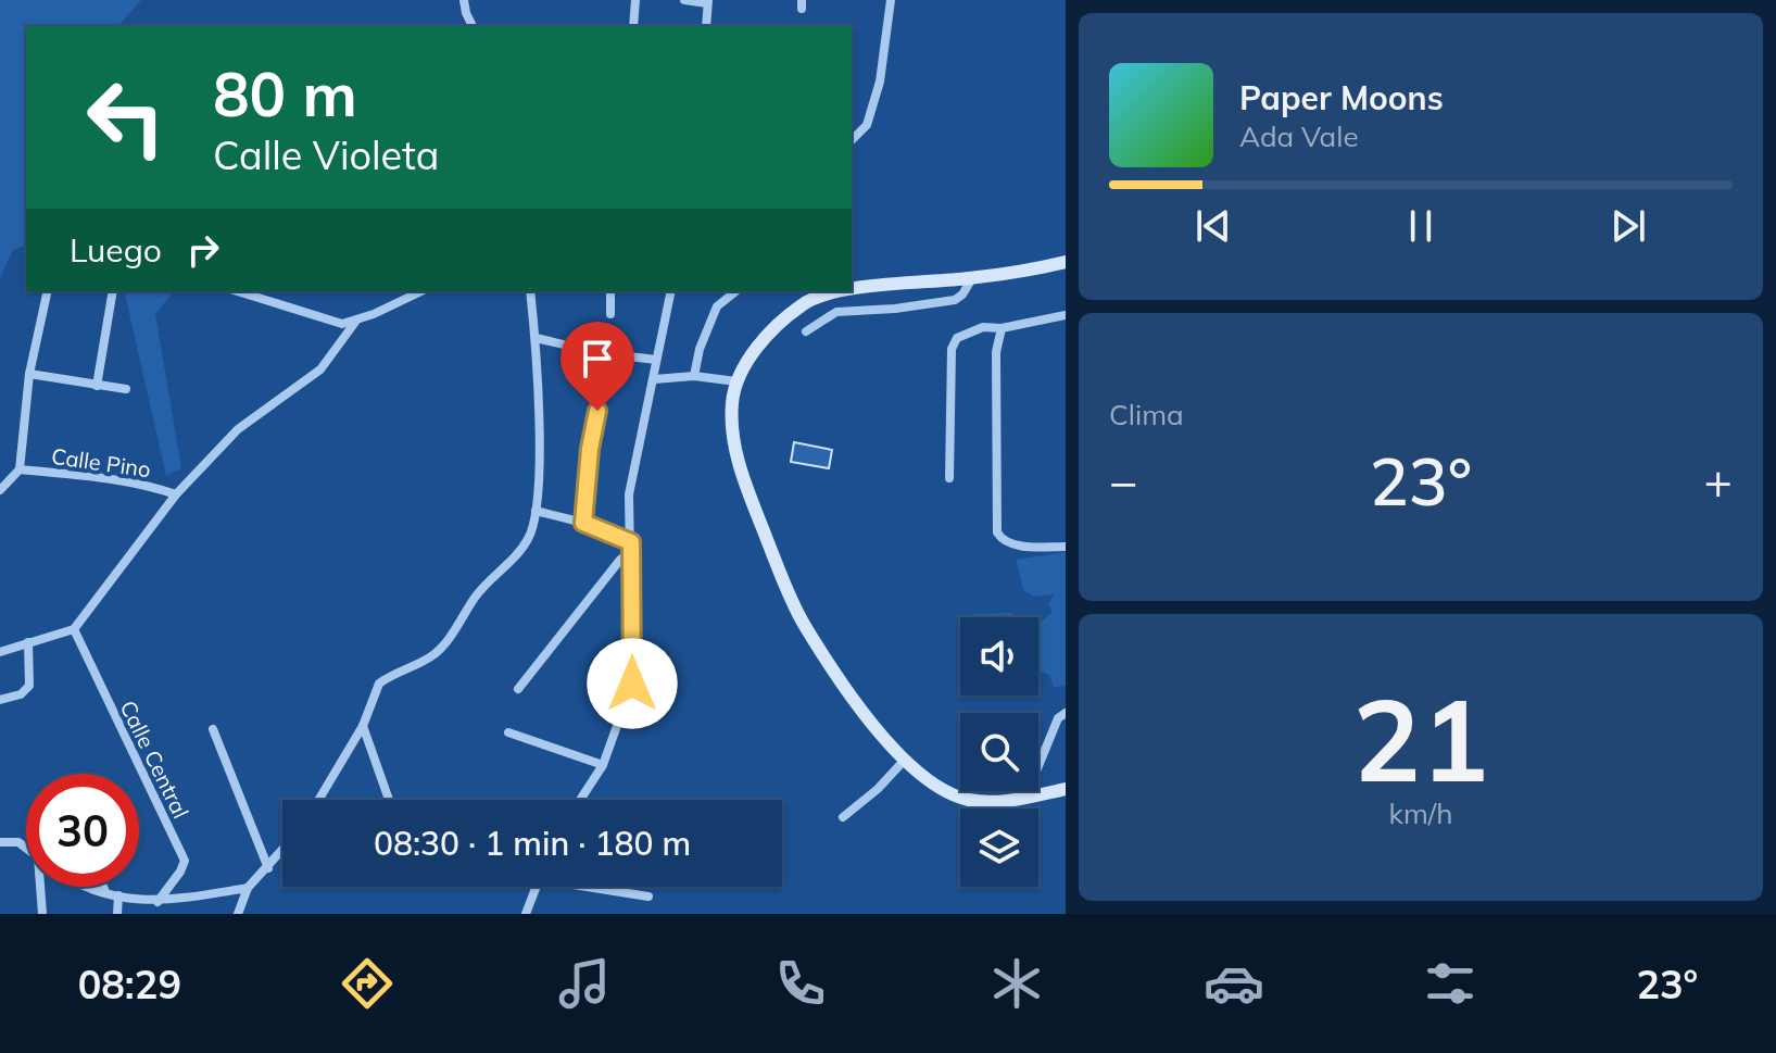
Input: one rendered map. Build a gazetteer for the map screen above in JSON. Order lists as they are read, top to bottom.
{
  "streets": {
    "street": ["Calle Pino", "Calle Central"]
  },
  "page": {
    "turn": ["80 m", "Calle Violeta"],
    "song": ["Paper Moons", "Ada Vale"],
    "then": "Luego",
    "tile": [
      "Clima",
      ["21", "km/h"]
    ],
    "heat": ["−", "23°", "+"],
    "limit": "30",
    "trip": "08:30 · 1 min · 180 m",
    "tabs": ["08:29", "23°"]
  }
}
